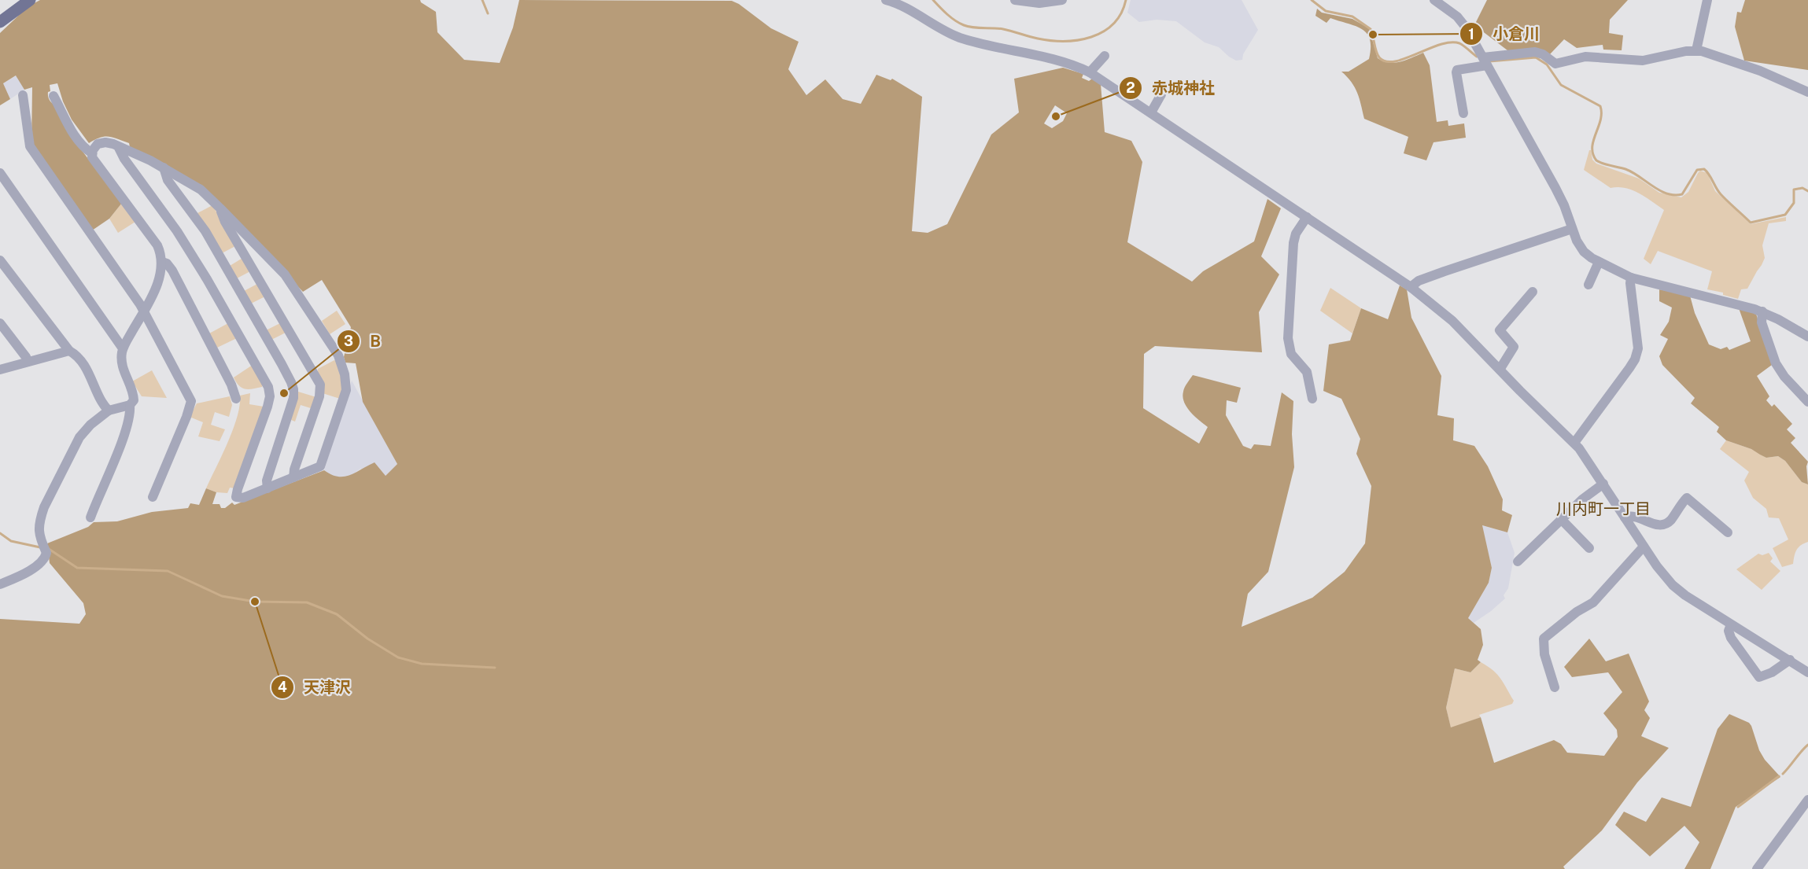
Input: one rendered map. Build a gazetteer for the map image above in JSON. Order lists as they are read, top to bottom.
{
  "districts": ["川内町一丁目"],
  "places": [
    "小倉川",
    "赤城神社",
    "B",
    "天津沢"
  ]
}
